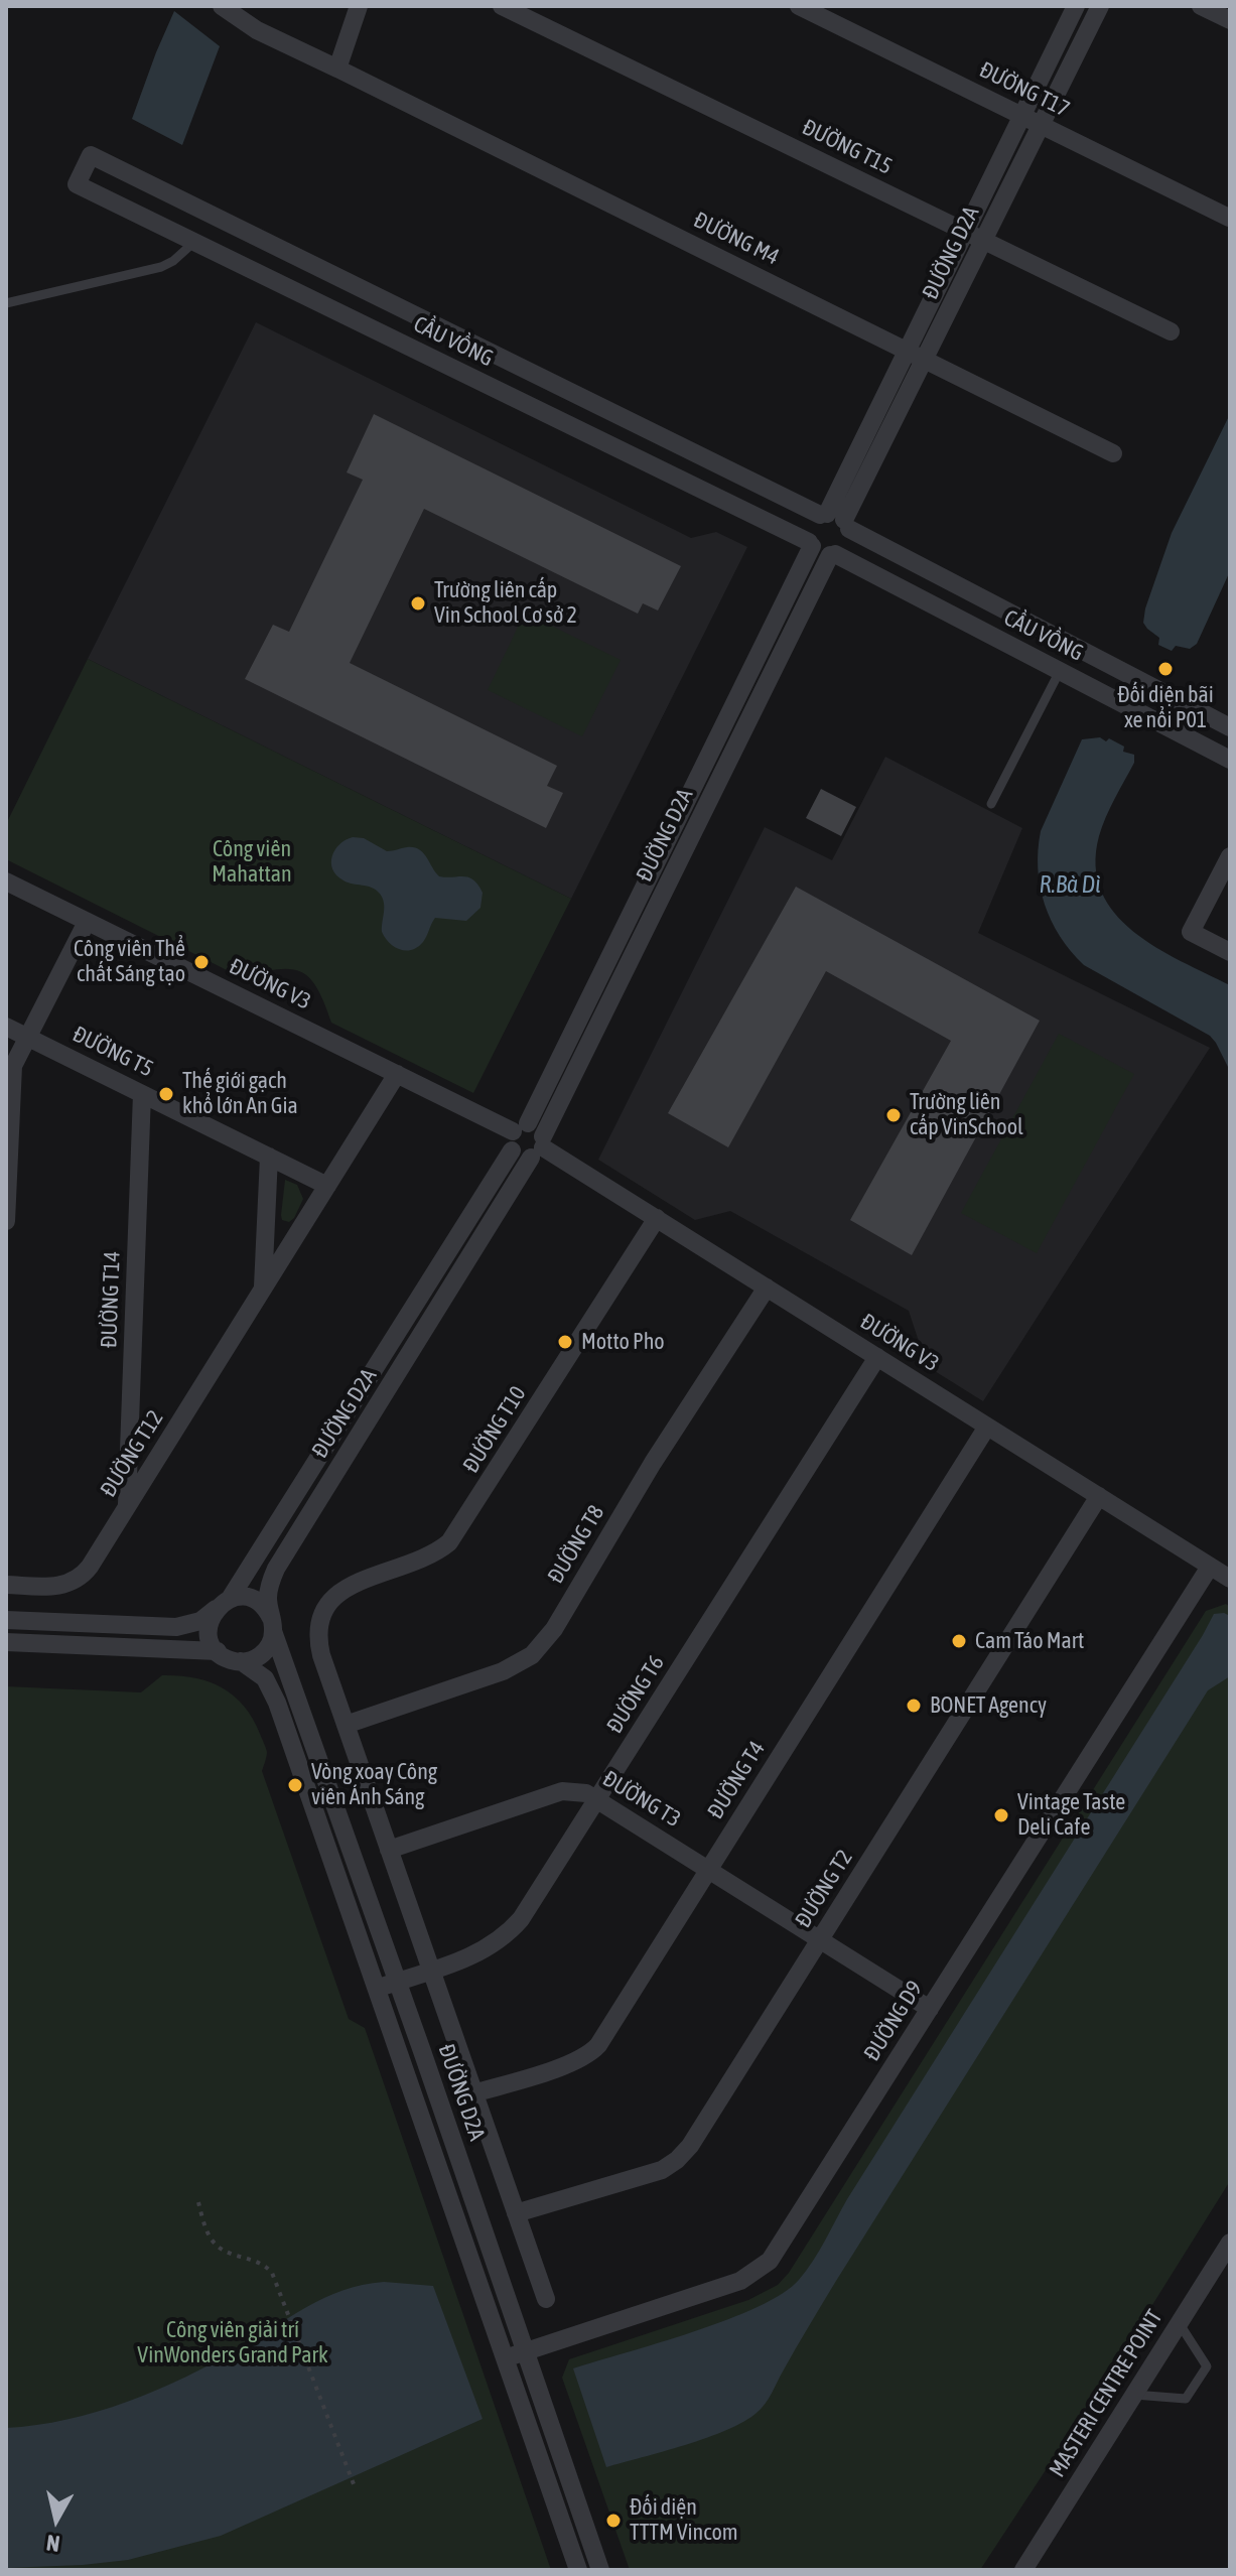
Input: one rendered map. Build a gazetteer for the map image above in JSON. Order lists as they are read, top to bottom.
{
  "streets": {
    "street": [
      "ĐƯỜNG T17",
      "ĐƯỜNG T15",
      "ĐƯỜNG M4",
      "ĐƯỜNG D2A",
      "CẦU VỒNG",
      "ĐƯỜNG V3",
      "ĐƯỜNG T5",
      "ĐƯỜNG T14",
      "ĐƯỜNG T10",
      "ĐƯỜNG T12",
      "ĐƯỜNG T8",
      "ĐƯỜNG T6",
      "ĐƯỜNG T4",
      "ĐƯỜNG T3",
      "ĐƯỜNG T2",
      "ĐƯỜNG D9",
      "MASTERI CENTRE POINT"
    ]
  },
  "crossings": [
    ["ĐƯỜNG T17", "ĐƯỜNG D2A"],
    ["ĐƯỜNG T15", "ĐƯỜNG D2A"],
    ["ĐƯỜNG M4", "ĐƯỜNG D2A"],
    ["ĐƯỜNG D2A", "CẦU VỒNG"],
    ["ĐƯỜNG D2A", "ĐƯỜNG V3"],
    ["ĐƯỜNG D2A", "ĐƯỜNG T6"],
    ["ĐƯỜNG D2A", "ĐƯỜNG D9"],
    ["ĐƯỜNG V3", "ĐƯỜNG T10"],
    ["ĐƯỜNG V3", "ĐƯỜNG T12"],
    ["ĐƯỜNG V3", "ĐƯỜNG T8"],
    ["ĐƯỜNG V3", "ĐƯỜNG T6"],
    ["ĐƯỜNG V3", "ĐƯỜNG T4"],
    ["ĐƯỜNG V3", "ĐƯỜNG T2"],
    ["ĐƯỜNG V3", "ĐƯỜNG D9"],
    ["ĐƯỜNG T5", "ĐƯỜNG T14"],
    ["ĐƯỜNG T5", "ĐƯỜNG T12"],
    ["ĐƯỜNG T14", "ĐƯỜNG T12"],
    ["ĐƯỜNG T10", "ĐƯỜNG T8"],
    ["ĐƯỜNG T6", "ĐƯỜNG T3"],
    ["ĐƯỜNG T4", "ĐƯỜNG T3"],
    ["ĐƯỜNG T3", "ĐƯỜNG T2"],
    ["ĐƯỜNG T3", "ĐƯỜNG D9"]
  ],
  "water": ["R.Bà Dì"],
  "parks": ["Công viên Mahattan", "Công viên giải trí VinWonders Grand Park"],
  "places": [
    "Trường liên cấp Vin School Cơ sở 2",
    "Đối diện bãi xe nổi P01",
    "Công viên Thể chất Sáng tạo",
    "Thế giới gạch khổ lớn An Gia",
    "Trường liên cấp VinSchool",
    "Motto Pho",
    "Cam Táo Mart",
    "BONET Agency",
    "Vòng xoay Công viên Ánh Sáng",
    "Vintage Taste Deli Cafe",
    "Đối diện TTTM Vincom"
  ],
  "north": "bottom"
}
